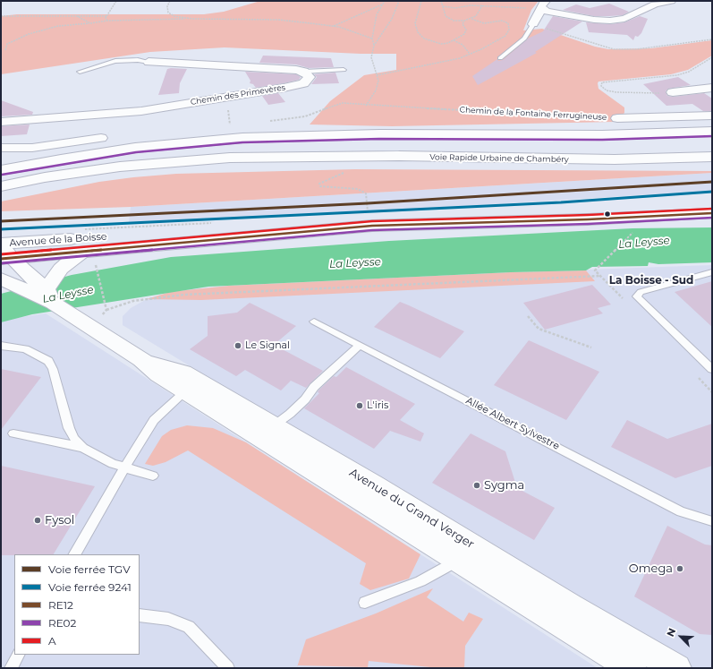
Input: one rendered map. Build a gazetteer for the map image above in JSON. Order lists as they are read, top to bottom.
{
  "streets": {
    "main road": ["Voie Rapide Urbaine de Chambéry", "Avenue de la Boisse", "Avenue du Grand Verger"],
    "street": ["Chemin des Primevères", "Chemin de la Fontaine Ferrugineuse"],
    "lane": ["Allée Albert Sylvestre"]
  },
  "crossings": [
    ["Avenue de la Boisse", "Avenue du Grand Verger"]
  ],
  "districts": ["La Boisse - Sud"],
  "water": ["La Leysse"],
  "places": [
    "Le Signal",
    "L'iris",
    "Sygma",
    "Fysol",
    "Omega"
  ],
  "lines": [
    "transit line RE02",
    "rail line TGV",
    "rail line 9241",
    "transit line A",
    "transit line RE12"
  ],
  "legend": [
    "Voie ferrée TGV",
    "Voie ferrée 9241",
    "RE12",
    "RE02",
    "A"
  ],
  "north": "top left"
}
